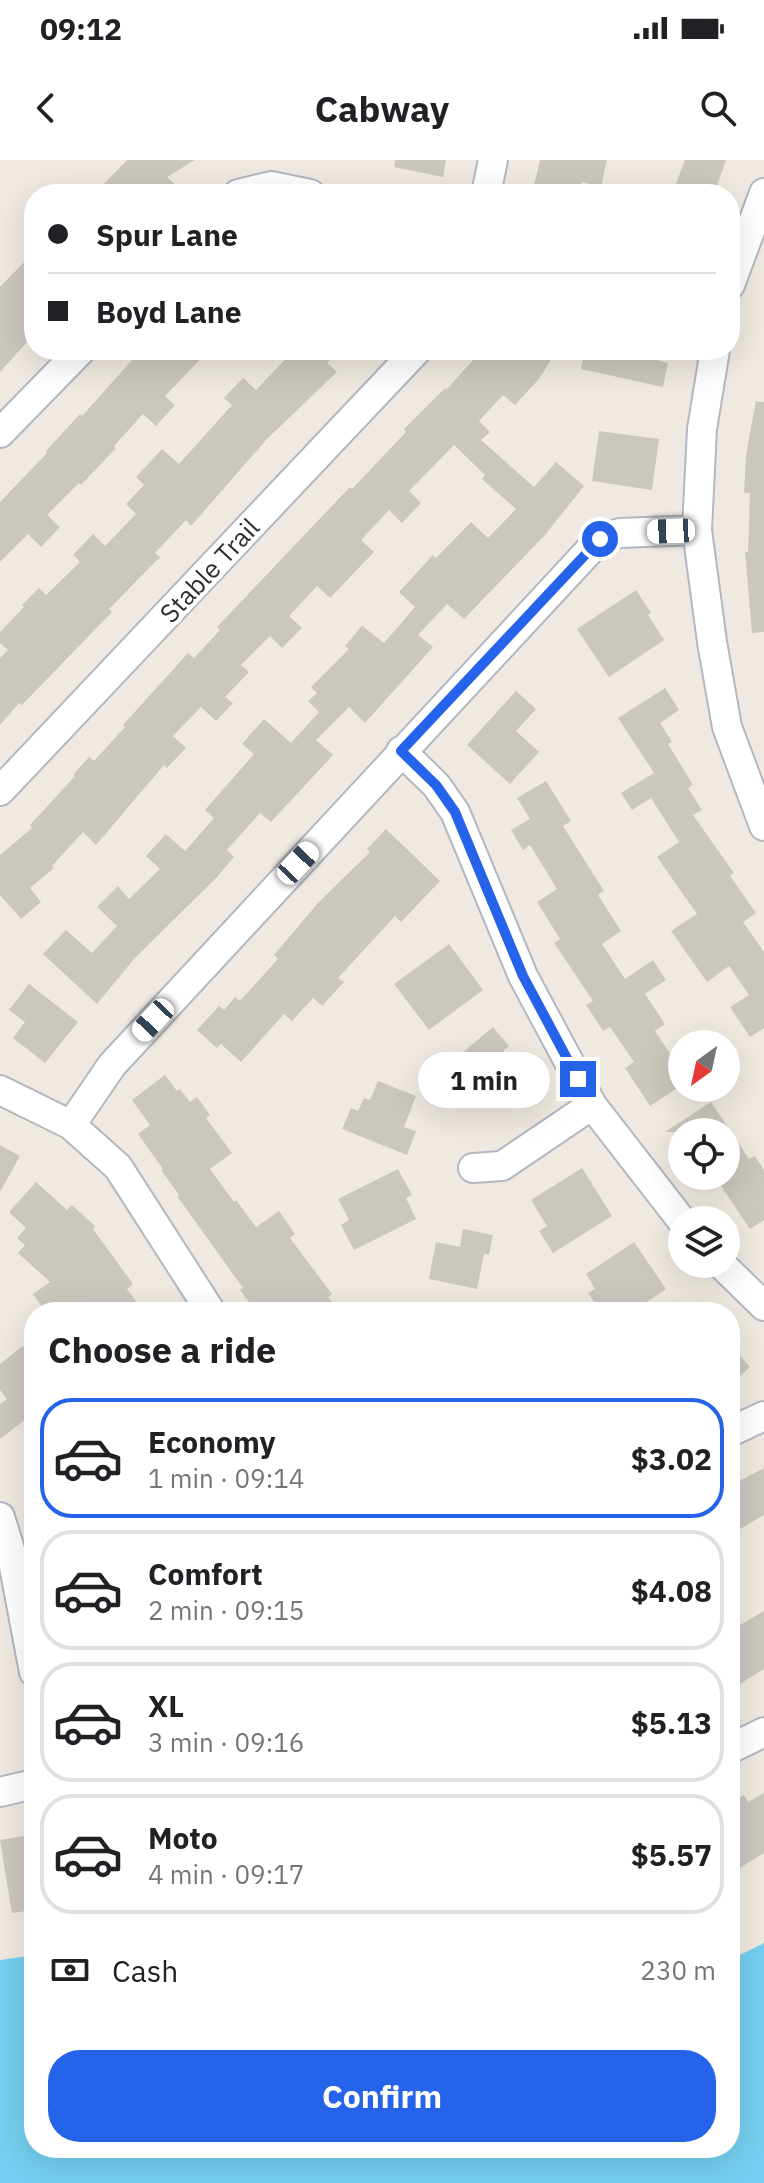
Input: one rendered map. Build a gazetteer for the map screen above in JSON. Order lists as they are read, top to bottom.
{
  "streets": {
    "street": ["Stable Trail"]
  },
  "north": "bottom left",
  "page": {
    "status": "09:12",
    "header": "Cabway",
    "banner": ["Spur Lane", "Boyd Lane"],
    "bubble": "1 min",
    "heading": "Choose a ride",
    "list": [
      {
        "name": "Economy",
        "note": "1 min · 09:14",
        "value": "$3.02"
      },
      {
        "name": "Comfort",
        "note": "2 min · 09:15",
        "value": "$4.08"
      },
      {
        "name": "XL",
        "note": "3 min · 09:16",
        "value": "$5.13"
      },
      {
        "name": "Moto",
        "note": "4 min · 09:17",
        "value": "$5.57"
      }
    ],
    "pay": ["Cash", "230 m"],
    "buttons": "Confirm"
  }
}
